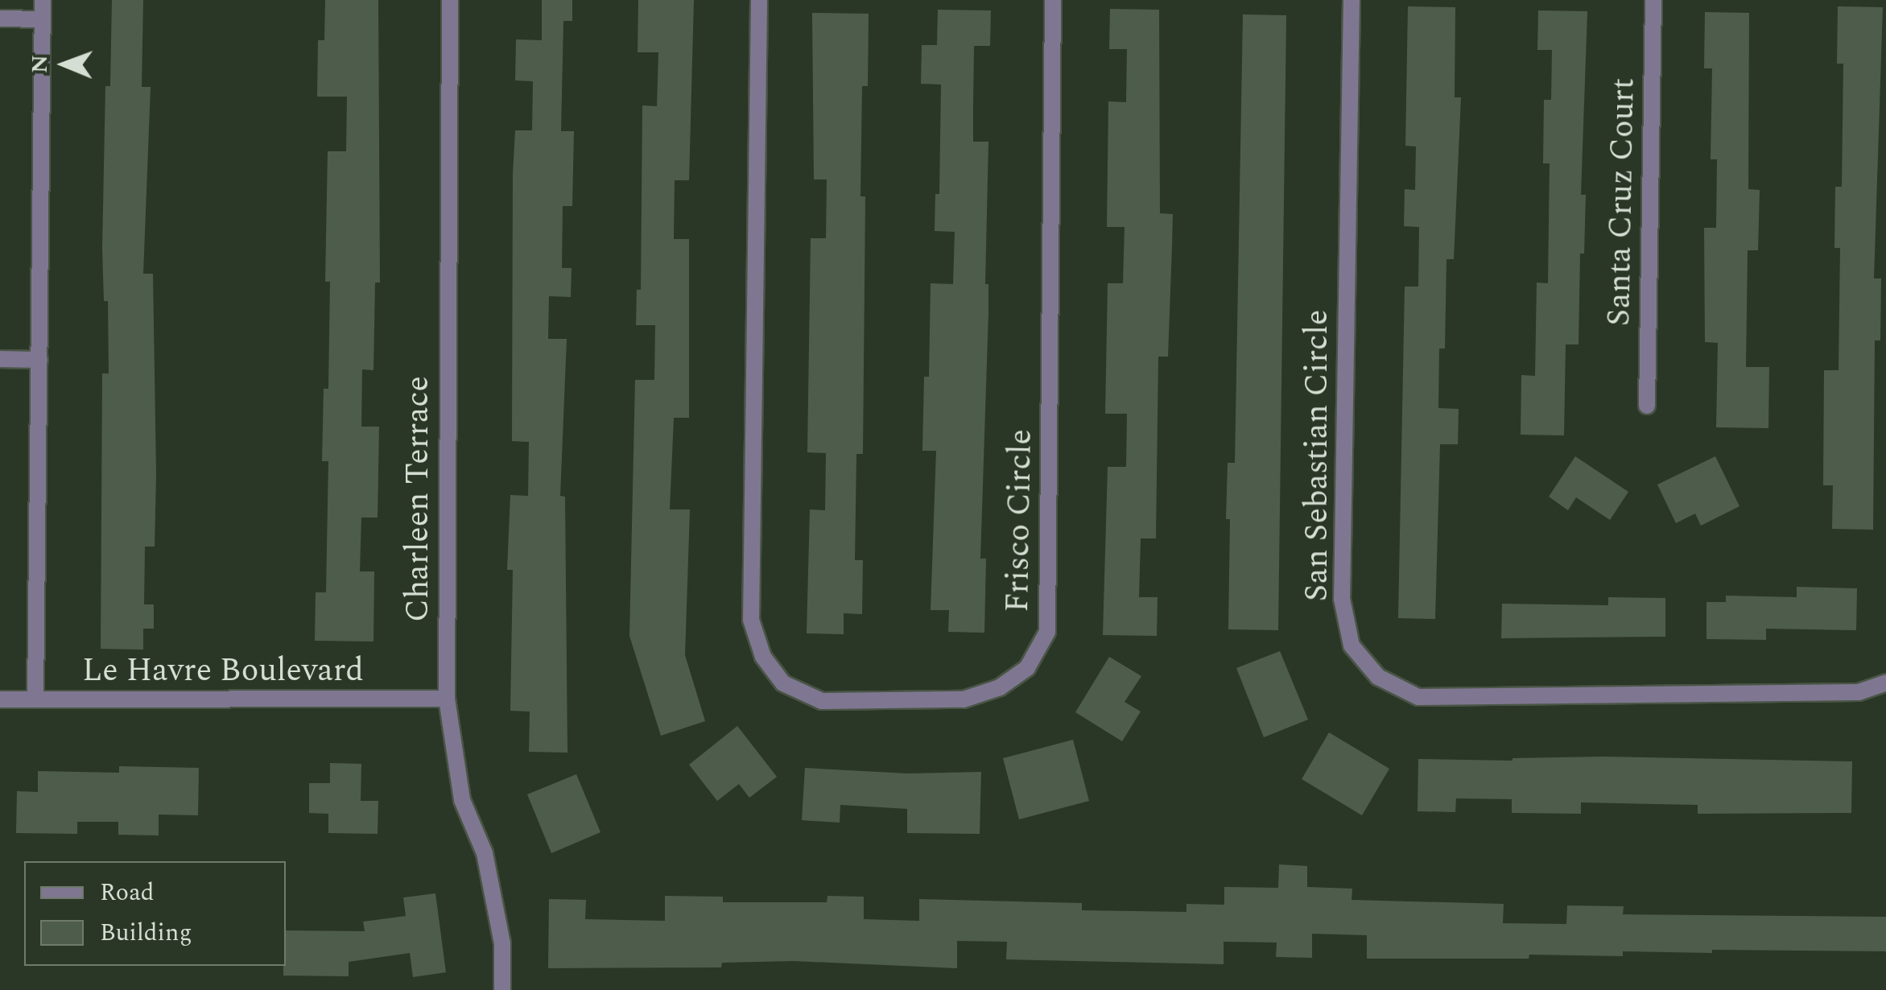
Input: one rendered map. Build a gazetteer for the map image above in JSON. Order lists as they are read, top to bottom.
{
  "streets": {
    "street": [
      "Santa Cruz Court",
      "San Sebastian Circle",
      "Charleen Terrace",
      "Frisco Circle",
      "Le Havre Boulevard"
    ]
  },
  "crossings": [
    ["Charleen Terrace", "Le Havre Boulevard"]
  ],
  "legend": ["Road", "Building"],
  "north": "left"
}
